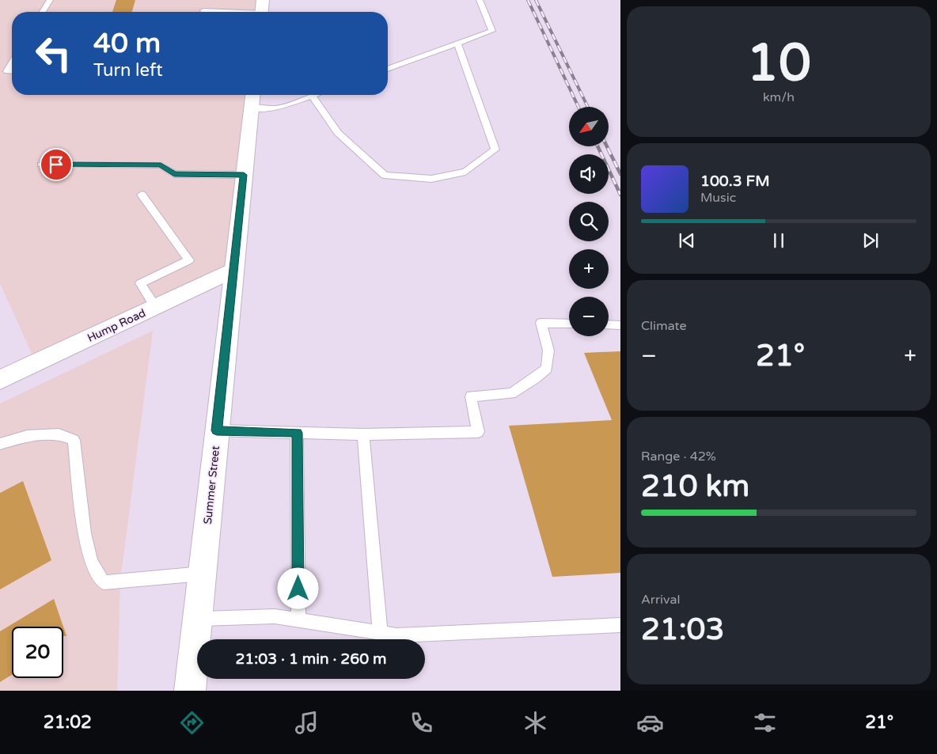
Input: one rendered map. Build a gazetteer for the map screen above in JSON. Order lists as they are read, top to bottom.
{
  "streets": {
    "street": ["Hump Road", "Summer Street"]
  },
  "crossings": [
    ["Hump Road", "Summer Street"]
  ],
  "north": "bottom left",
  "page": {
    "tile": [
      ["10", "km/h"],
      "Climate",
      ["Range · 42%", "210 km"],
      ["Arrival", "21:03"]
    ],
    "turn": ["40 m", "Turn left"],
    "map_buttons": ["+", "−"],
    "song": ["100.3 FM", "Music"],
    "heat": ["−", "21°", "+"],
    "limit": "20",
    "trip": "21:03 · 1 min · 260 m",
    "tabs": ["21:02", "21°"]
  }
}
